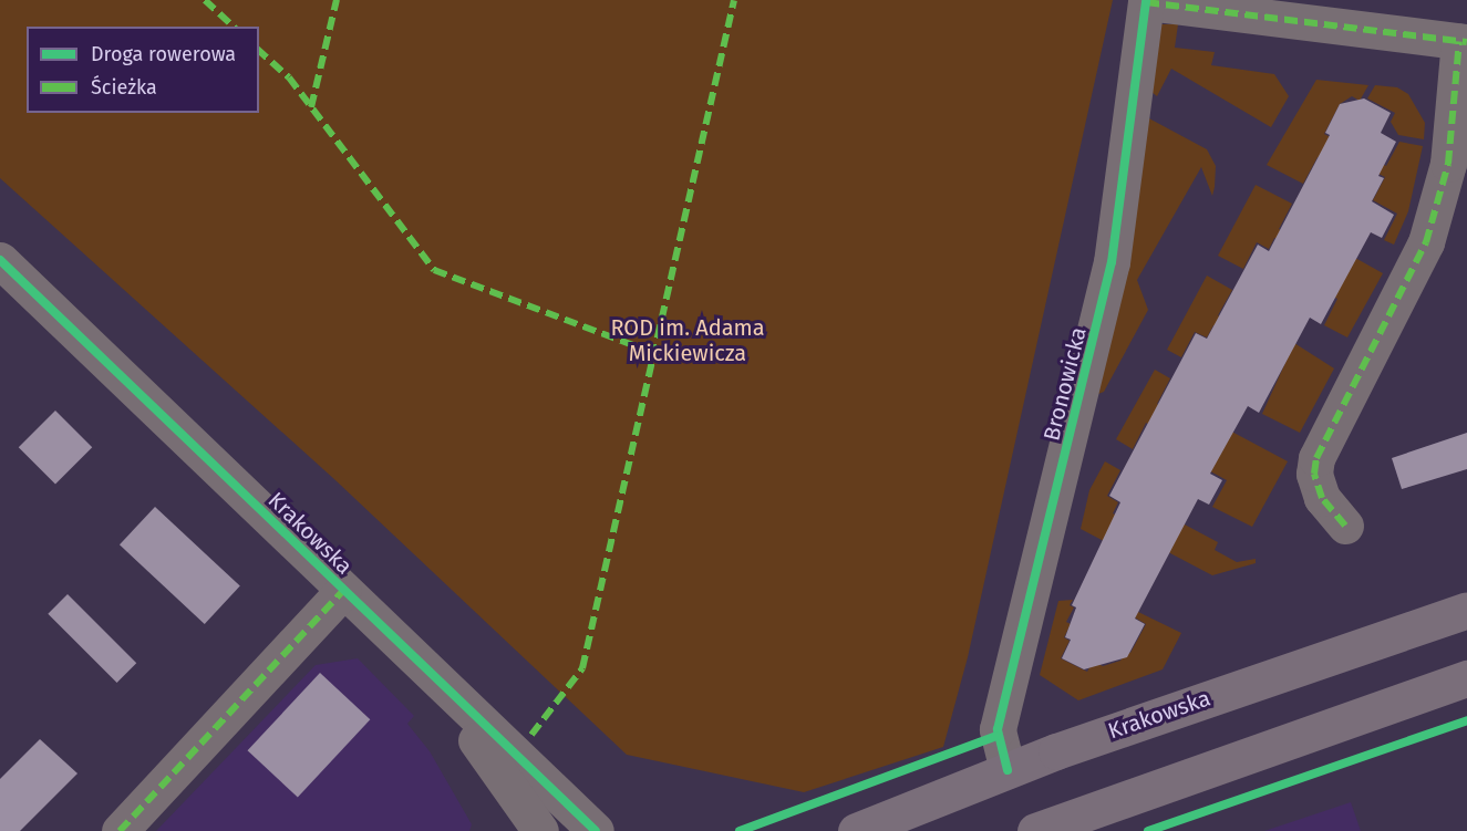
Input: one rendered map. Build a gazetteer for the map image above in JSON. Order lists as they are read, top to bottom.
{
  "streets": {
    "main road": ["Krakowska"],
    "street": ["Bronowicka"]
  },
  "crossings": [
    ["Bronowicka", "Krakowska"]
  ],
  "parks": ["ROD im. Adama Mickiewicza"],
  "legend": ["Droga rowerowa", "Ścieżka"]
}
